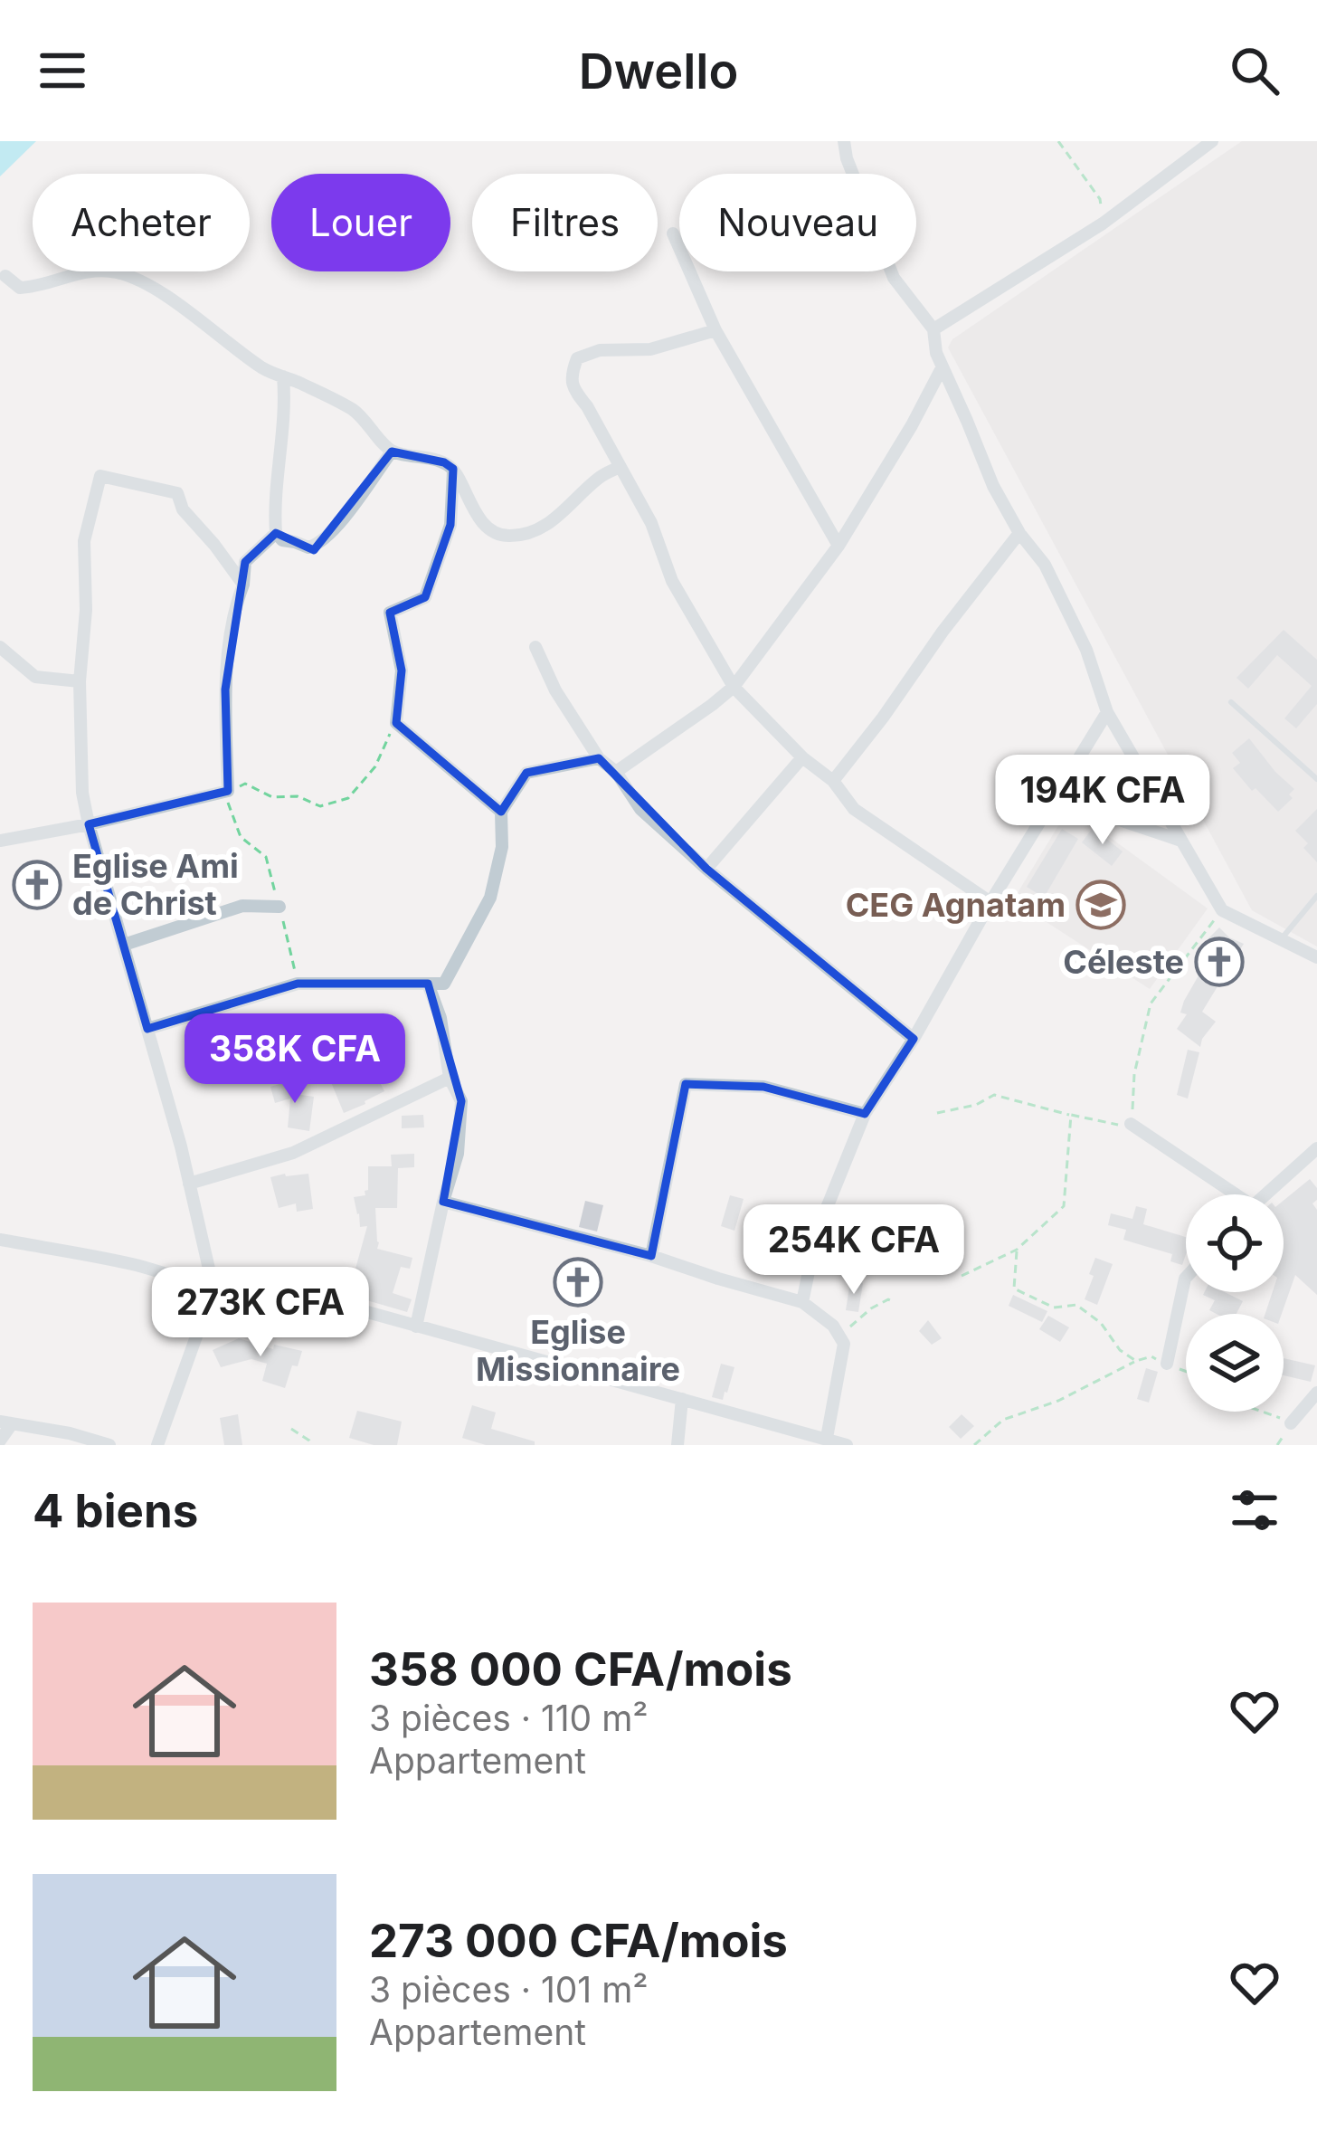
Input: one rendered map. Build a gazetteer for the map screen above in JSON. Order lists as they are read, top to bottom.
{
  "places": {
    "church": ["Eglise Ami de Christ", "Céleste", "Eglise Missionnaire"],
    "school or university": ["CEG Agnatam"]
  },
  "page": {
    "header": "Dwello",
    "chip": [
      "Acheter",
      "Louer",
      "Filtres",
      "Nouveau"
    ],
    "price": [
      "194K CFA",
      "358K CFA",
      "254K CFA",
      "273K CFA"
    ],
    "heading": "4 biens",
    "list": [
      {
        "name": "358 000 CFA/mois",
        "note": "3 pièces · 110 m² · Appartement"
      },
      {
        "name": "273 000 CFA/mois",
        "note": "3 pièces · 101 m² · Appartement"
      }
    ]
  }
}
